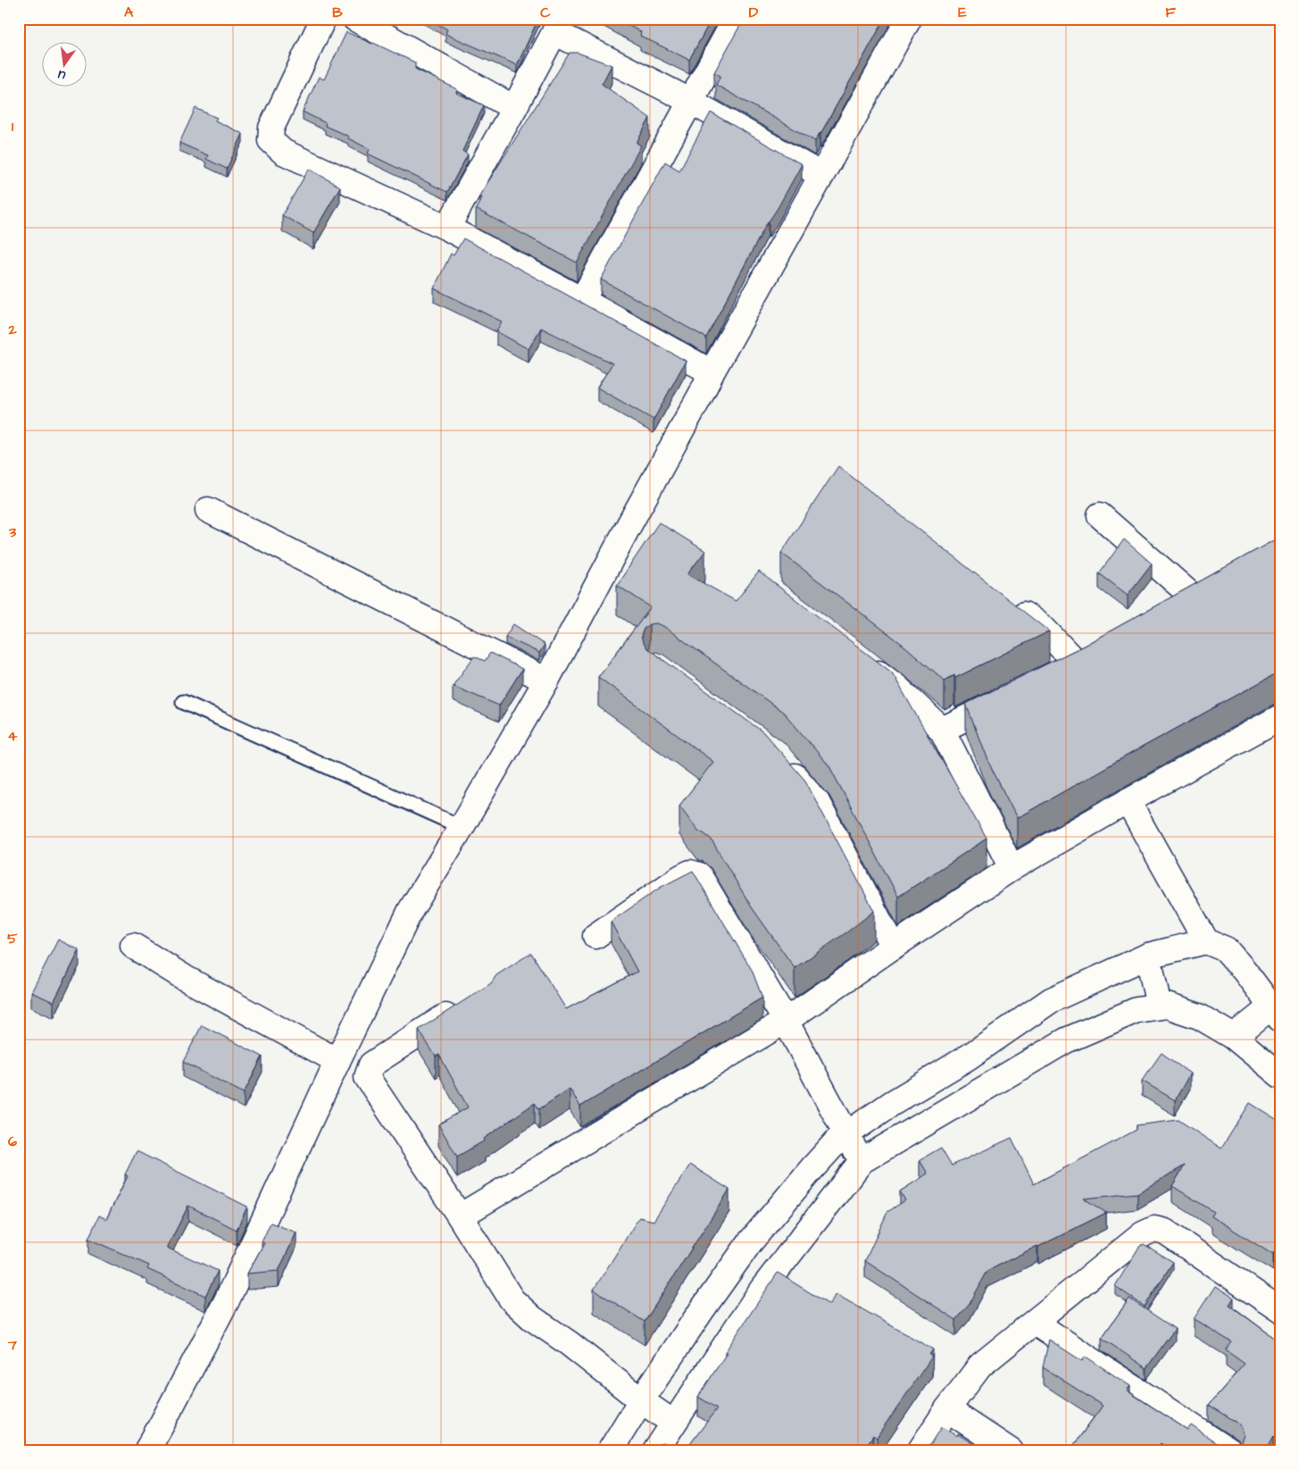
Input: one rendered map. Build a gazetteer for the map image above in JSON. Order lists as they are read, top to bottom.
{
  "north": "bottom",
  "grid": {
    "columns": [
      "A",
      "B",
      "C",
      "D",
      "E",
      "F"
    ],
    "rows": [
      "1",
      "2",
      "3",
      "4",
      "5",
      "6",
      "7"
    ]
  }
}
